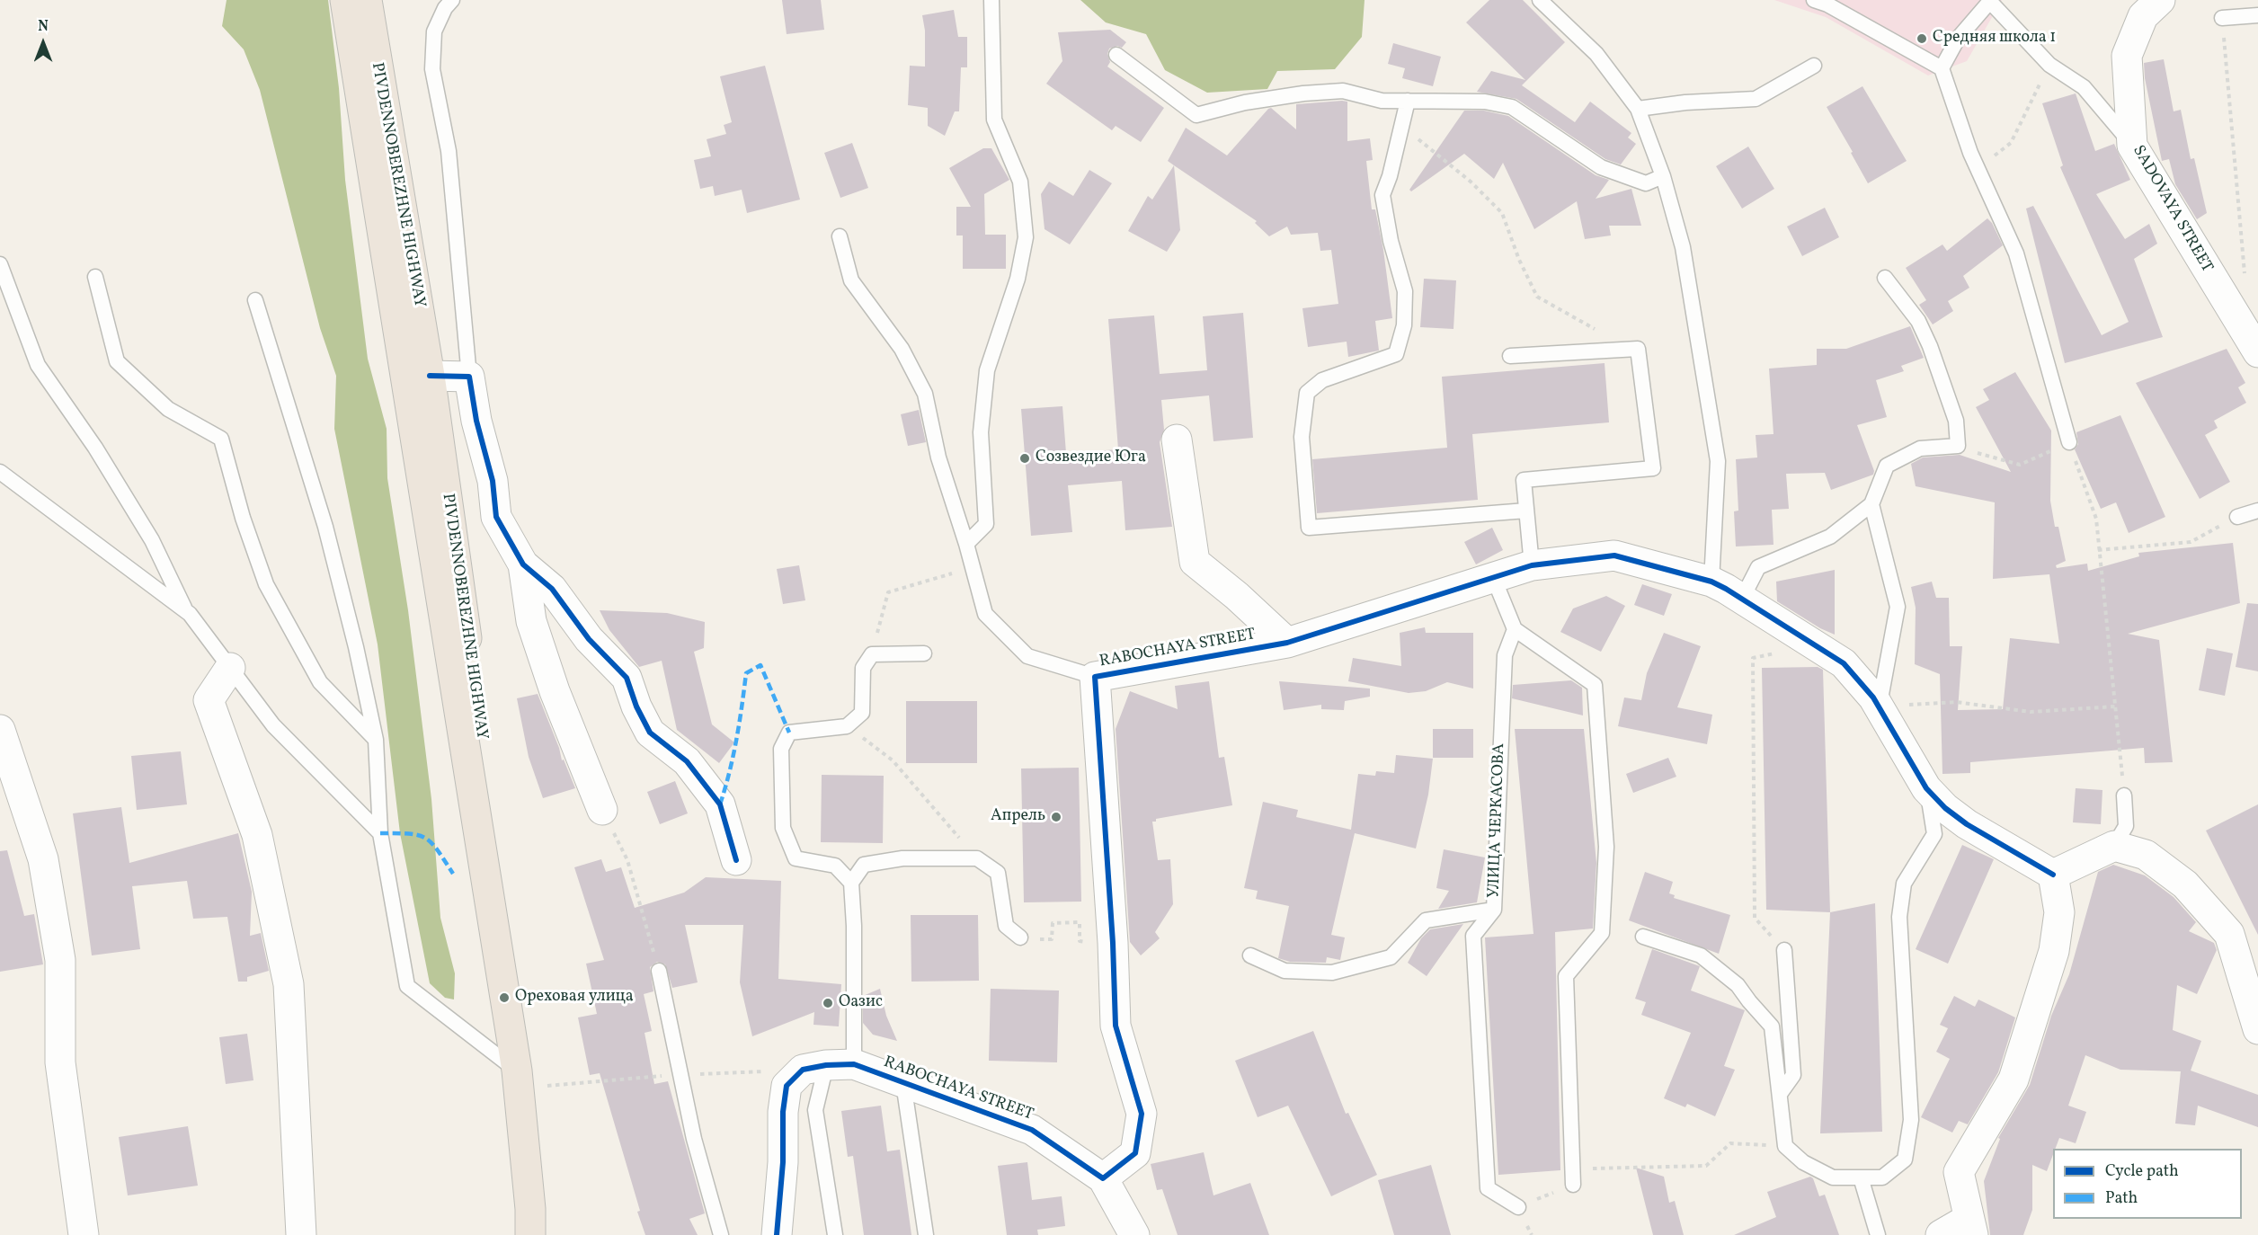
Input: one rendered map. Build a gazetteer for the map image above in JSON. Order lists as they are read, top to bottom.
{
  "streets": {
    "highway": ["PIVDENNOBEREZHNE HIGHWAY"],
    "street": ["SADOVAYA STREET", "RABOCHAYA STREET"],
    "lane": ["УЛИЦА ЧЕРКАСОВА"]
  },
  "places": [
    "Средняя школа 1",
    "Созвездие Юга",
    "Апрель",
    "Ореховая улица",
    "Оазис"
  ],
  "legend": ["Cycle path", "Path"],
  "north": "top"
}
